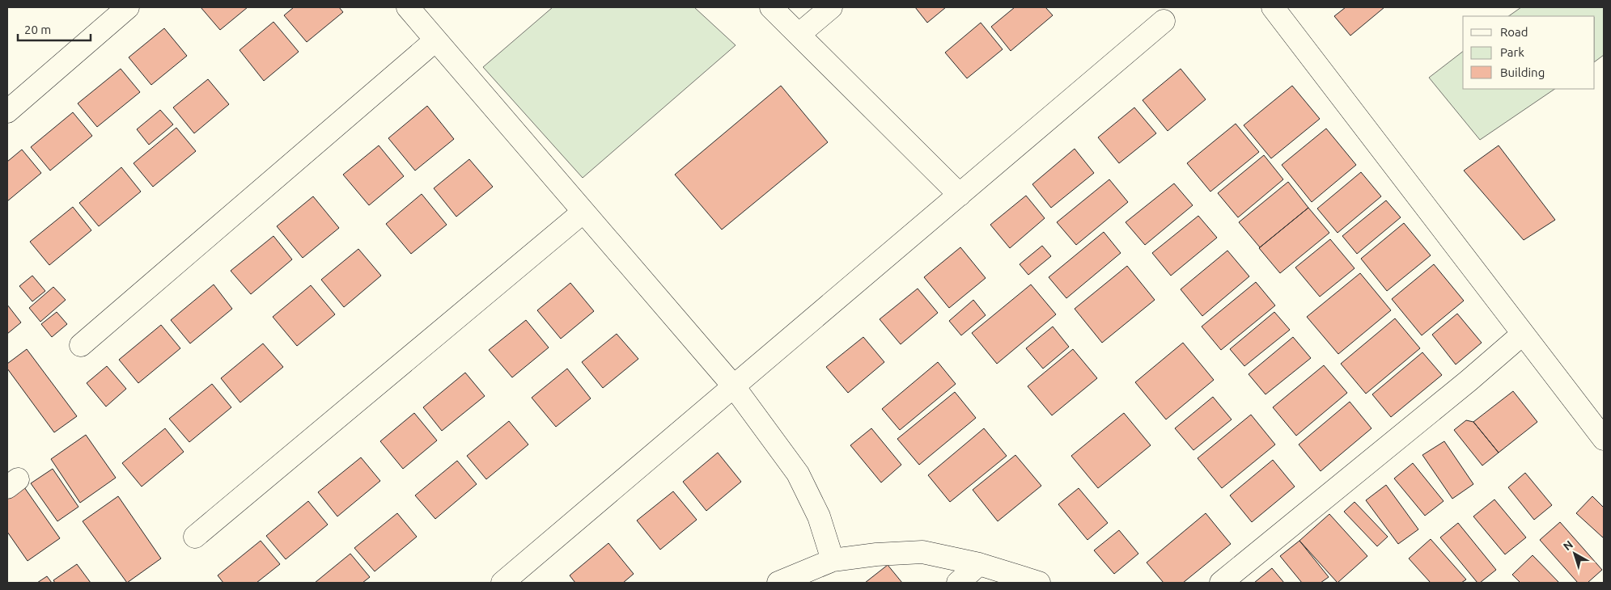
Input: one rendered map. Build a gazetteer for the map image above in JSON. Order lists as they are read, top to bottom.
{
  "legend": ["Road", "Park", "Building"],
  "scale_bar": "20 m",
  "north": "top left"
}
